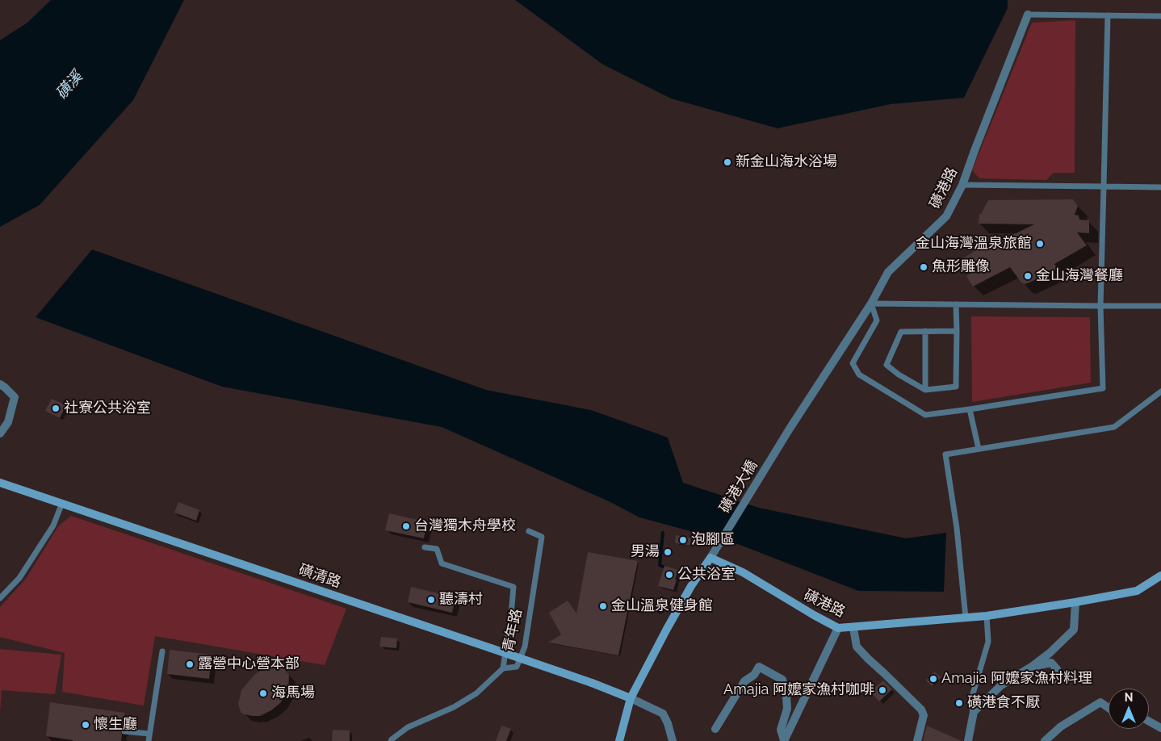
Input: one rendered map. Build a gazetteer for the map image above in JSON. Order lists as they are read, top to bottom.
{
  "streets": {
    "street": ["磺港路", "磺港大橋", "磺清路"],
    "lane": ["青年路"]
  },
  "crossings": [
    ["磺港路", "磺港大橋"]
  ],
  "water": ["磺溪"],
  "places": [
    "新金山海水浴場",
    "金山海灣溫泉旅館",
    "魚形雕像",
    "金山海灣餐廳",
    "社寮公共浴室",
    "台灣獨木舟學校",
    "泡腳區",
    "男湯",
    "公共浴室",
    "聽濤村",
    "金山溫泉健身館",
    "露營中心營本部",
    "Amajia 阿嬤家漁村料理",
    "Amajia 阿嬤家漁村咖啡",
    "海馬場",
    "磺港食不厭",
    "懷生廳"
  ],
  "north": "top"
}
